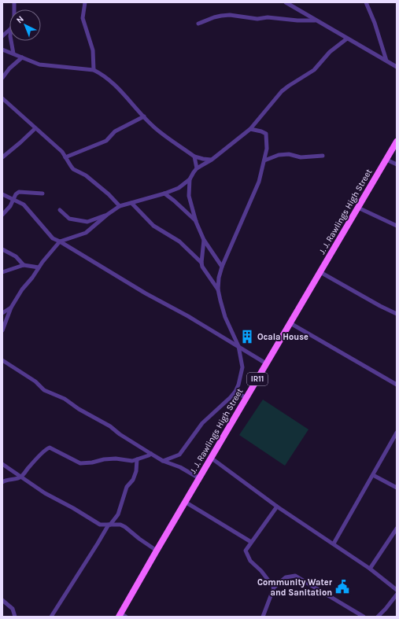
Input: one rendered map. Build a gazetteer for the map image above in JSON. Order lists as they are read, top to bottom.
{
  "streets": {
    "main road": ["J. J. Rawlings High Street", "IR11"]
  },
  "places": {
    "building": ["Ocala House"],
    "public building": ["Community Water and Sanitation"]
  },
  "north": "top left"
}
